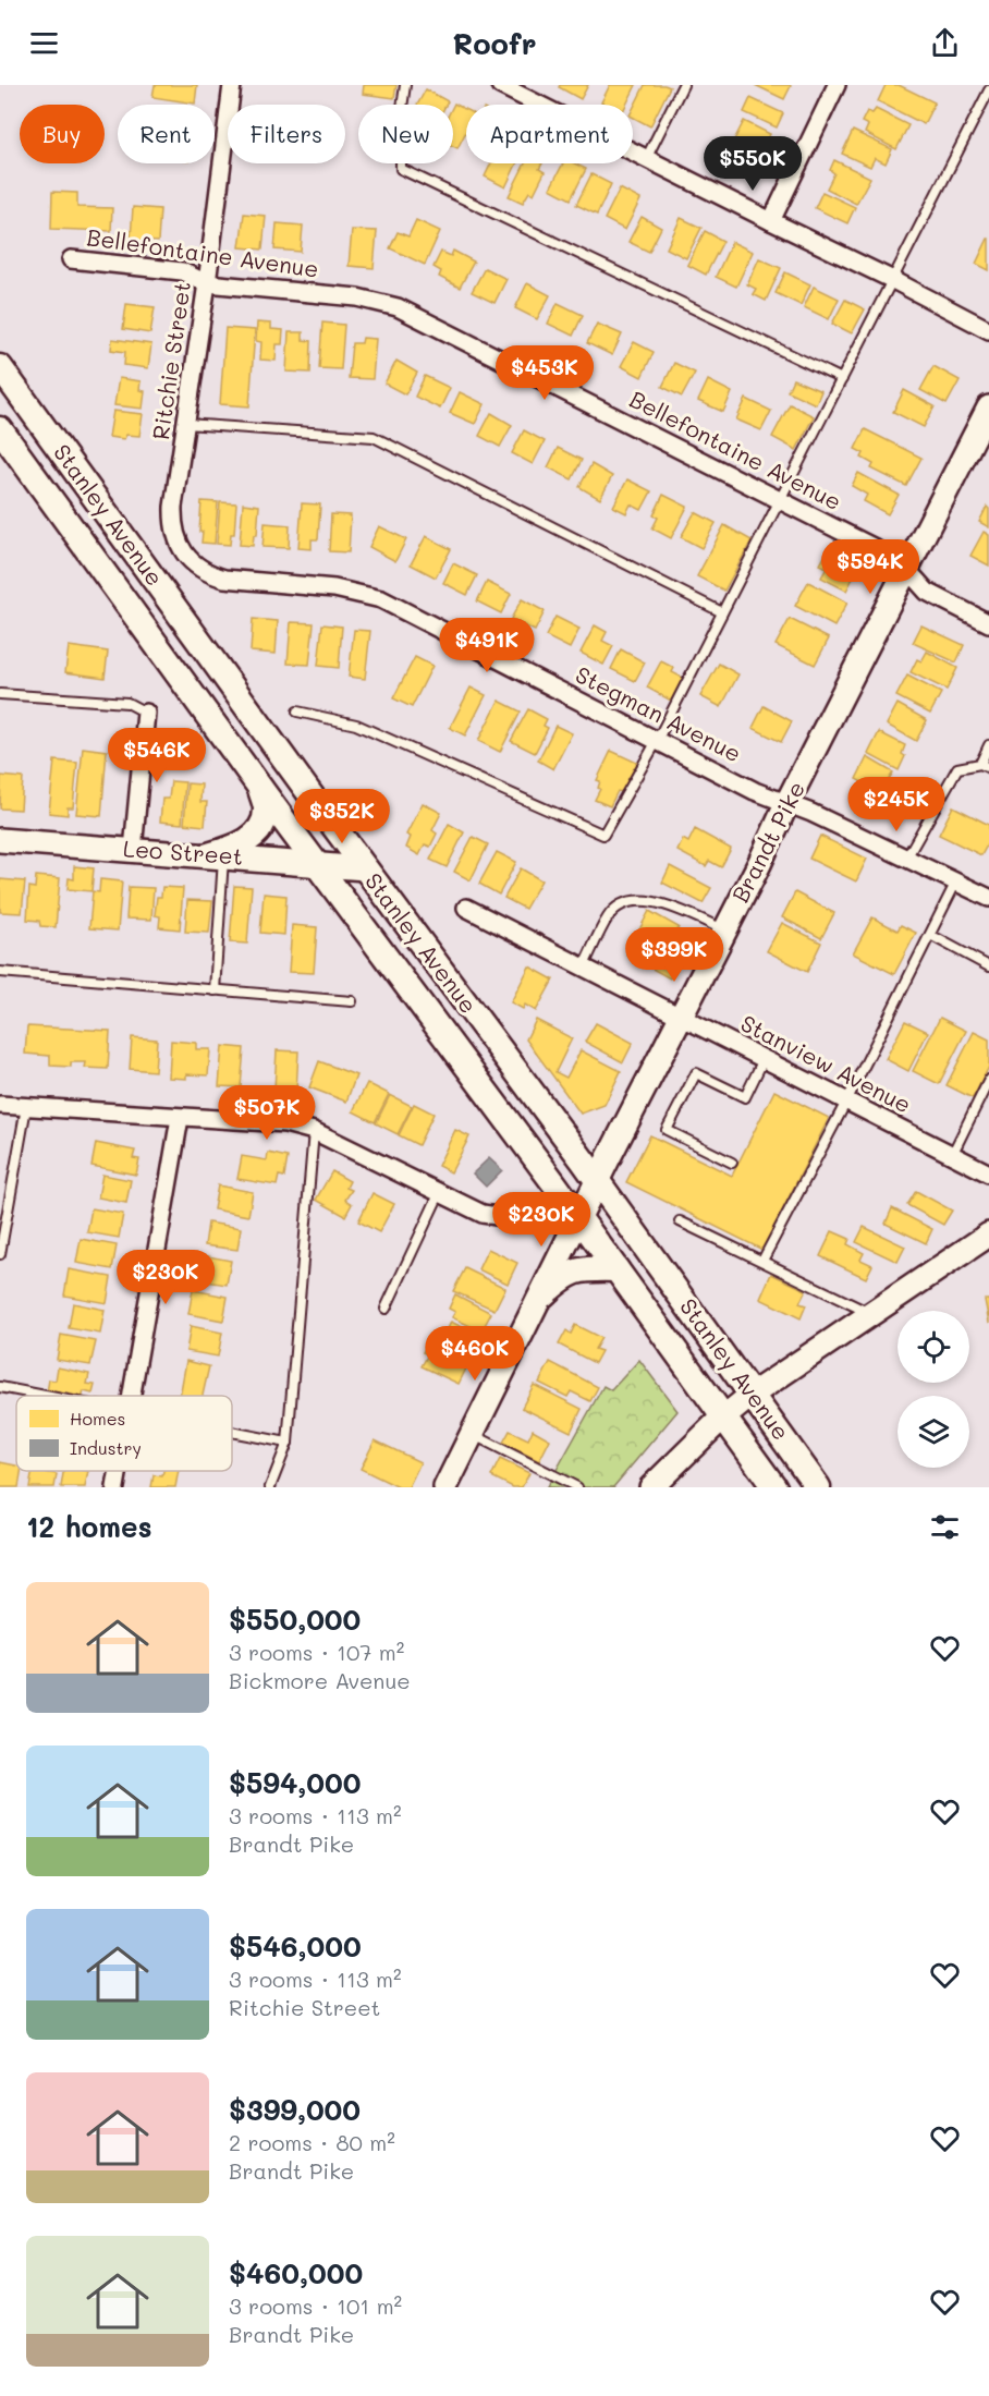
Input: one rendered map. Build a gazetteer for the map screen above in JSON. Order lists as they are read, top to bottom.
{
  "streets": {
    "main road": ["Stanley Avenue", "Brandt Pike", "Leo Street"],
    "street": [
      "Bellefontaine Avenue",
      "Ritchie Street",
      "Stegman Avenue",
      "Stanview Avenue"
    ]
  },
  "crossings": [
    ["Bellefontaine Avenue", "Ritchie Street"],
    ["Bellefontaine Avenue", "Brandt Pike"],
    ["Ritchie Street", "Stegman Avenue"],
    ["Stanley Avenue", "Brandt Pike"],
    ["Stanley Avenue", "Leo Street"],
    ["Stegman Avenue", "Brandt Pike"],
    ["Brandt Pike", "Stanview Avenue"]
  ],
  "legend": ["Homes", "Industry"],
  "page": {
    "header": "Roofr",
    "chip": [
      "Buy",
      "Rent",
      "Filters",
      "New",
      "Apartment"
    ],
    "price": [
      "$550K",
      "$453K",
      "$594K",
      "$491K",
      "$546K",
      "$245K",
      "$352K",
      "$399K",
      "$507K",
      "$230K",
      "$230K",
      "$460K"
    ],
    "heading": "12 homes",
    "list": [
      {
        "name": "$550,000",
        "note": "3 rooms · 107 m² · Bickmore Avenue"
      },
      {
        "name": "$594,000",
        "note": "3 rooms · 113 m² · Brandt Pike"
      },
      {
        "name": "$546,000",
        "note": "3 rooms · 113 m² · Ritchie Street"
      },
      {
        "name": "$399,000",
        "note": "2 rooms · 80 m² · Brandt Pike"
      },
      {
        "name": "$460,000",
        "note": "3 rooms · 101 m² · Brandt Pike"
      }
    ]
  }
}
